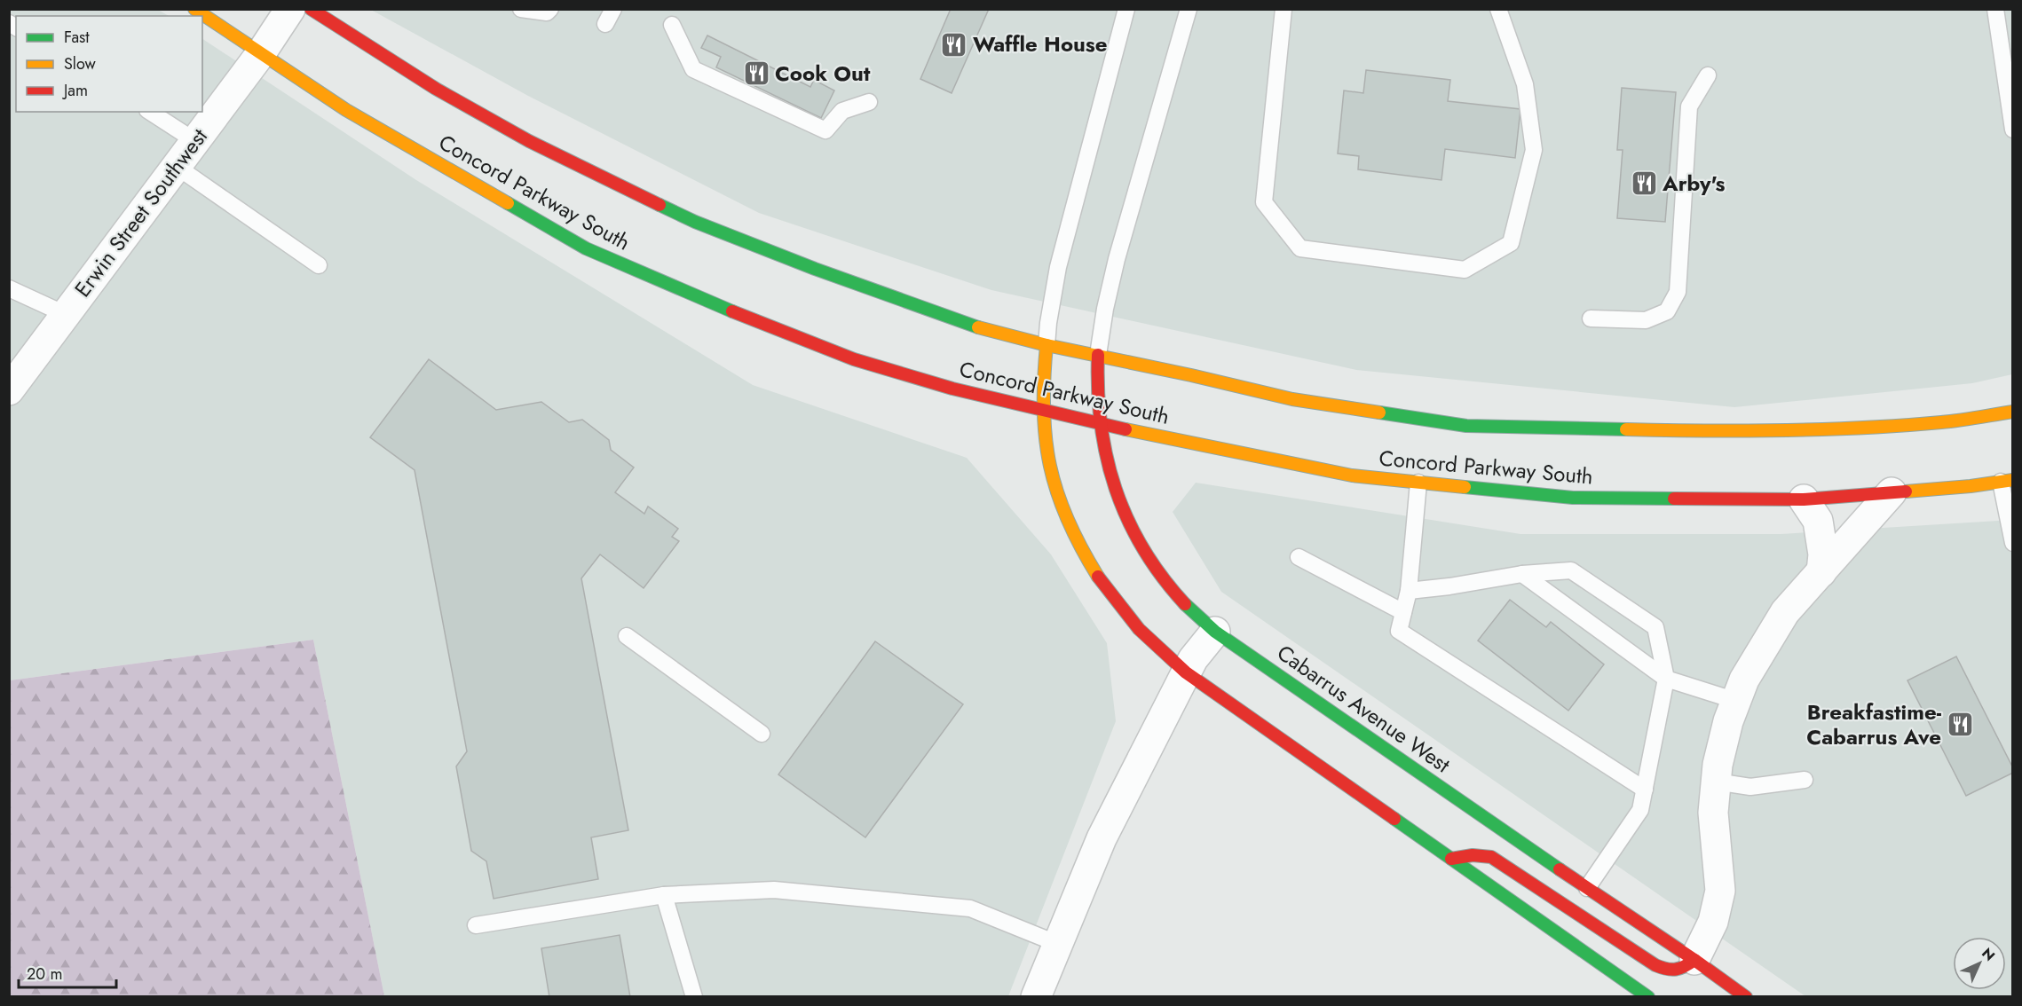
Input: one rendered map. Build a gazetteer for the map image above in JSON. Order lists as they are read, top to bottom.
{
  "streets": {
    "main road": ["Concord Parkway South", "Cabarrus Avenue West"],
    "street": ["Erwin Street Southwest"]
  },
  "crossings": [
    ["Concord Parkway South", "Erwin Street Southwest"],
    ["Concord Parkway South", "Cabarrus Avenue West"]
  ],
  "places": {
    "restaurant": [
      "Waffle House",
      "Cook Out",
      "Arby's",
      "Breakfastime- Cabarrus Ave"
    ]
  },
  "legend": ["Fast", "Slow", "Jam"],
  "scale_bar": "20 m",
  "north": "top right"
}
